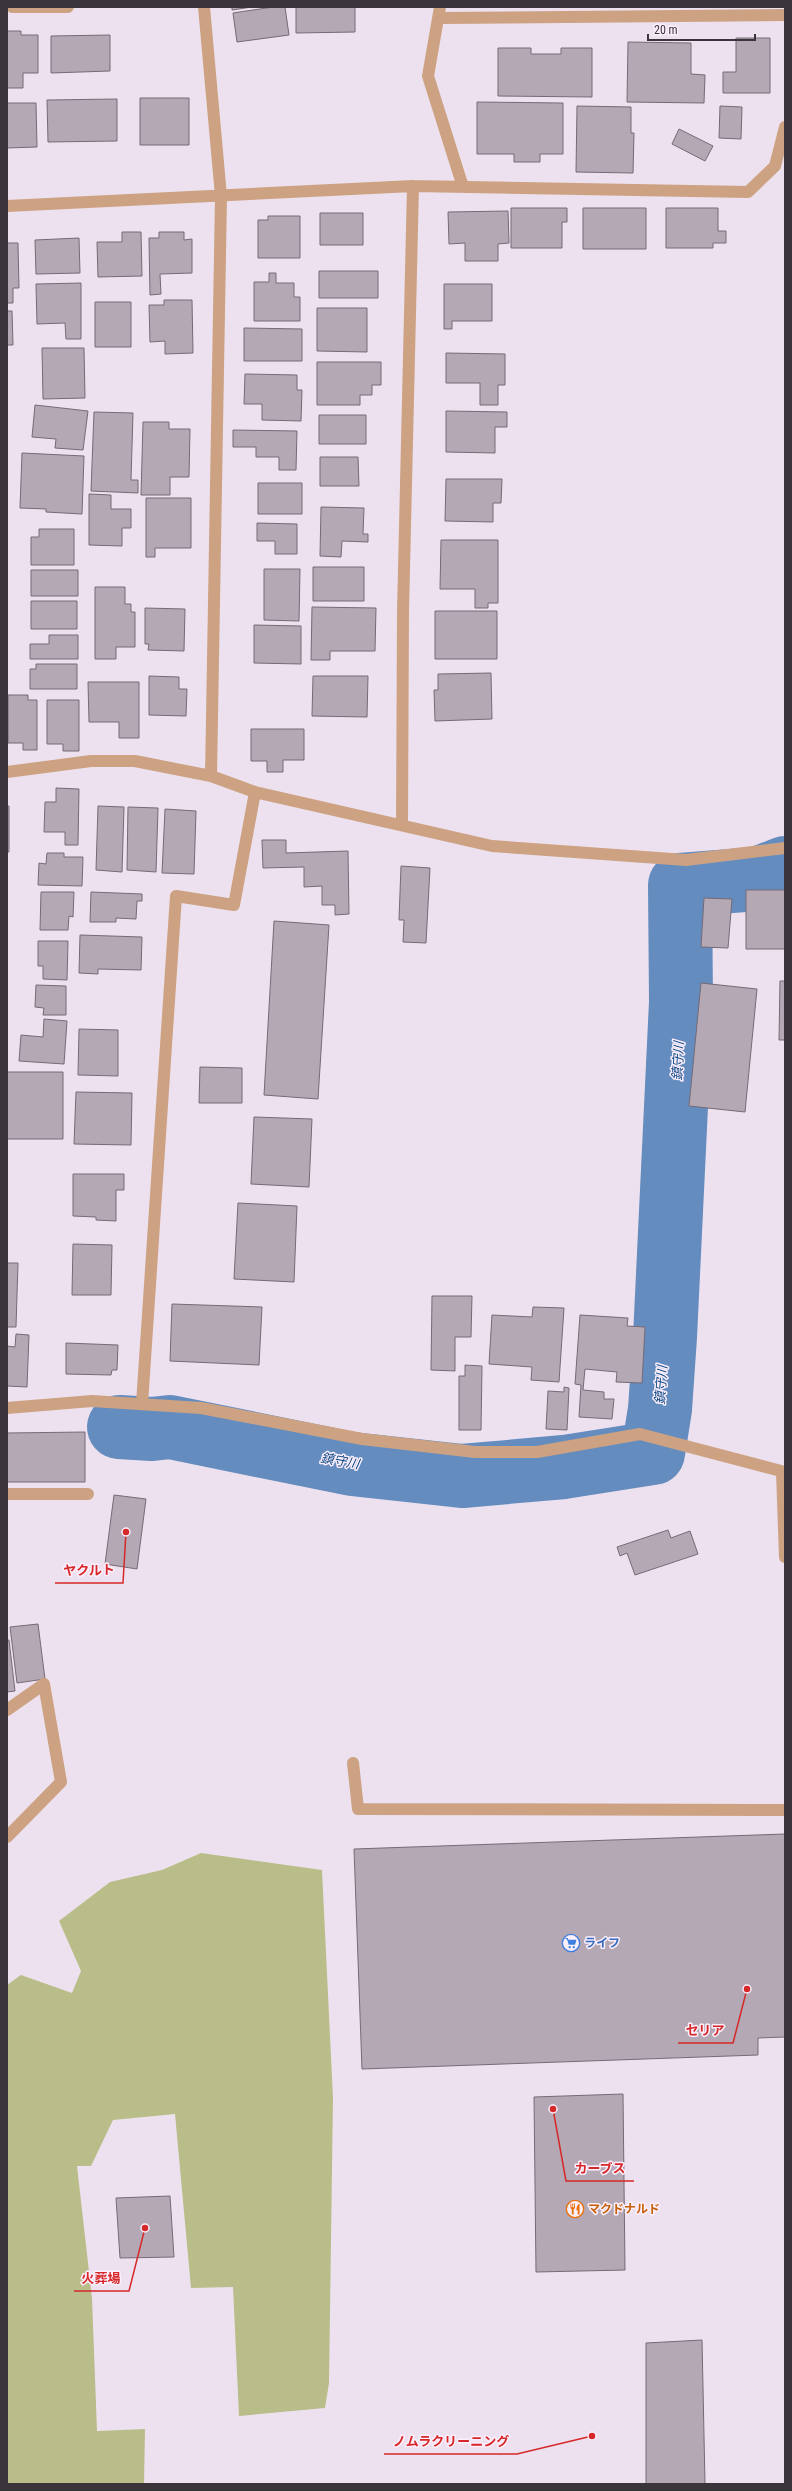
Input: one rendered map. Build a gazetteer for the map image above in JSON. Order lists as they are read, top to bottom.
{
  "water": ["鎮守川"],
  "places": {
    "other": [
      "ヤクルト",
      "セリア",
      "カーブス",
      "火葬場",
      "ノムラクリーニング"
    ],
    "supermarket": ["ライフ"],
    "restaurant": ["マクドナルド"]
  },
  "scale_bar": "20 m"
}
